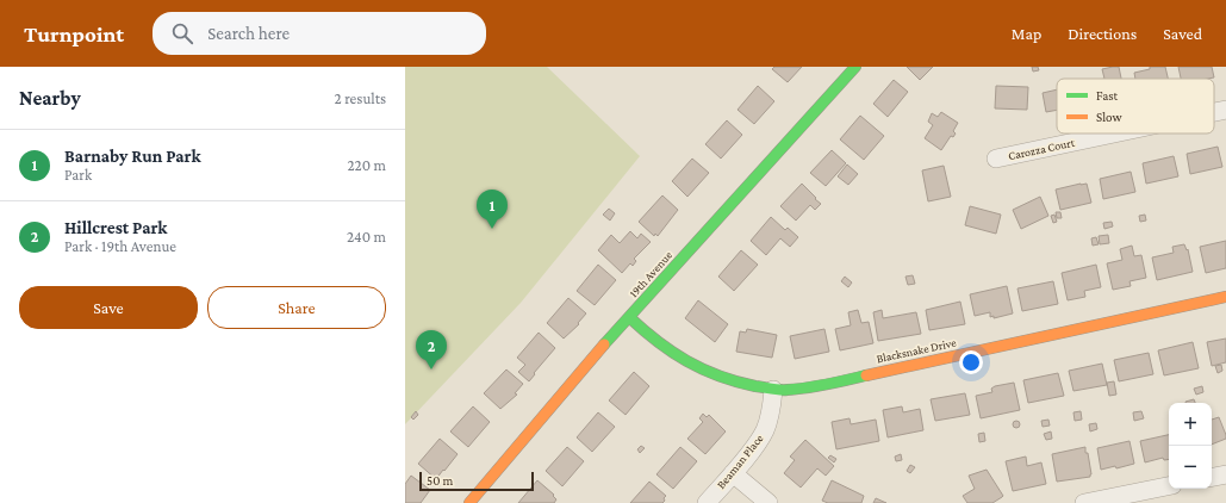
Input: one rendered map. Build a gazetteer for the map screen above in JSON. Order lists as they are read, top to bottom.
{
  "streets": {
    "street": [
      "Carozza Court",
      "19th Avenue",
      "Blacksnake Drive",
      "Beaman Place"
    ]
  },
  "crossings": [
    ["19th Avenue", "Blacksnake Drive"],
    ["Blacksnake Drive", "Beaman Place"]
  ],
  "legend": ["Fast", "Slow"],
  "scale_bar": "50 m",
  "page": {
    "header": "Turnpoint",
    "search": "Search here",
    "nav": ["Map", "Directions", "Saved"],
    "heading": ["Nearby", "2 results"],
    "list": [
      {
        "mark": "1",
        "name": "Barnaby Run Park",
        "note": "Park",
        "value": "220 m"
      },
      {
        "mark": "2",
        "name": "Hillcrest Park",
        "note": "Park · 19th Avenue",
        "value": "240 m"
      }
    ],
    "pins": ["1", "2"],
    "buttons": ["Save", "Share"],
    "map_buttons": ["+", "−"],
    "scale": "50 m"
  }
}
